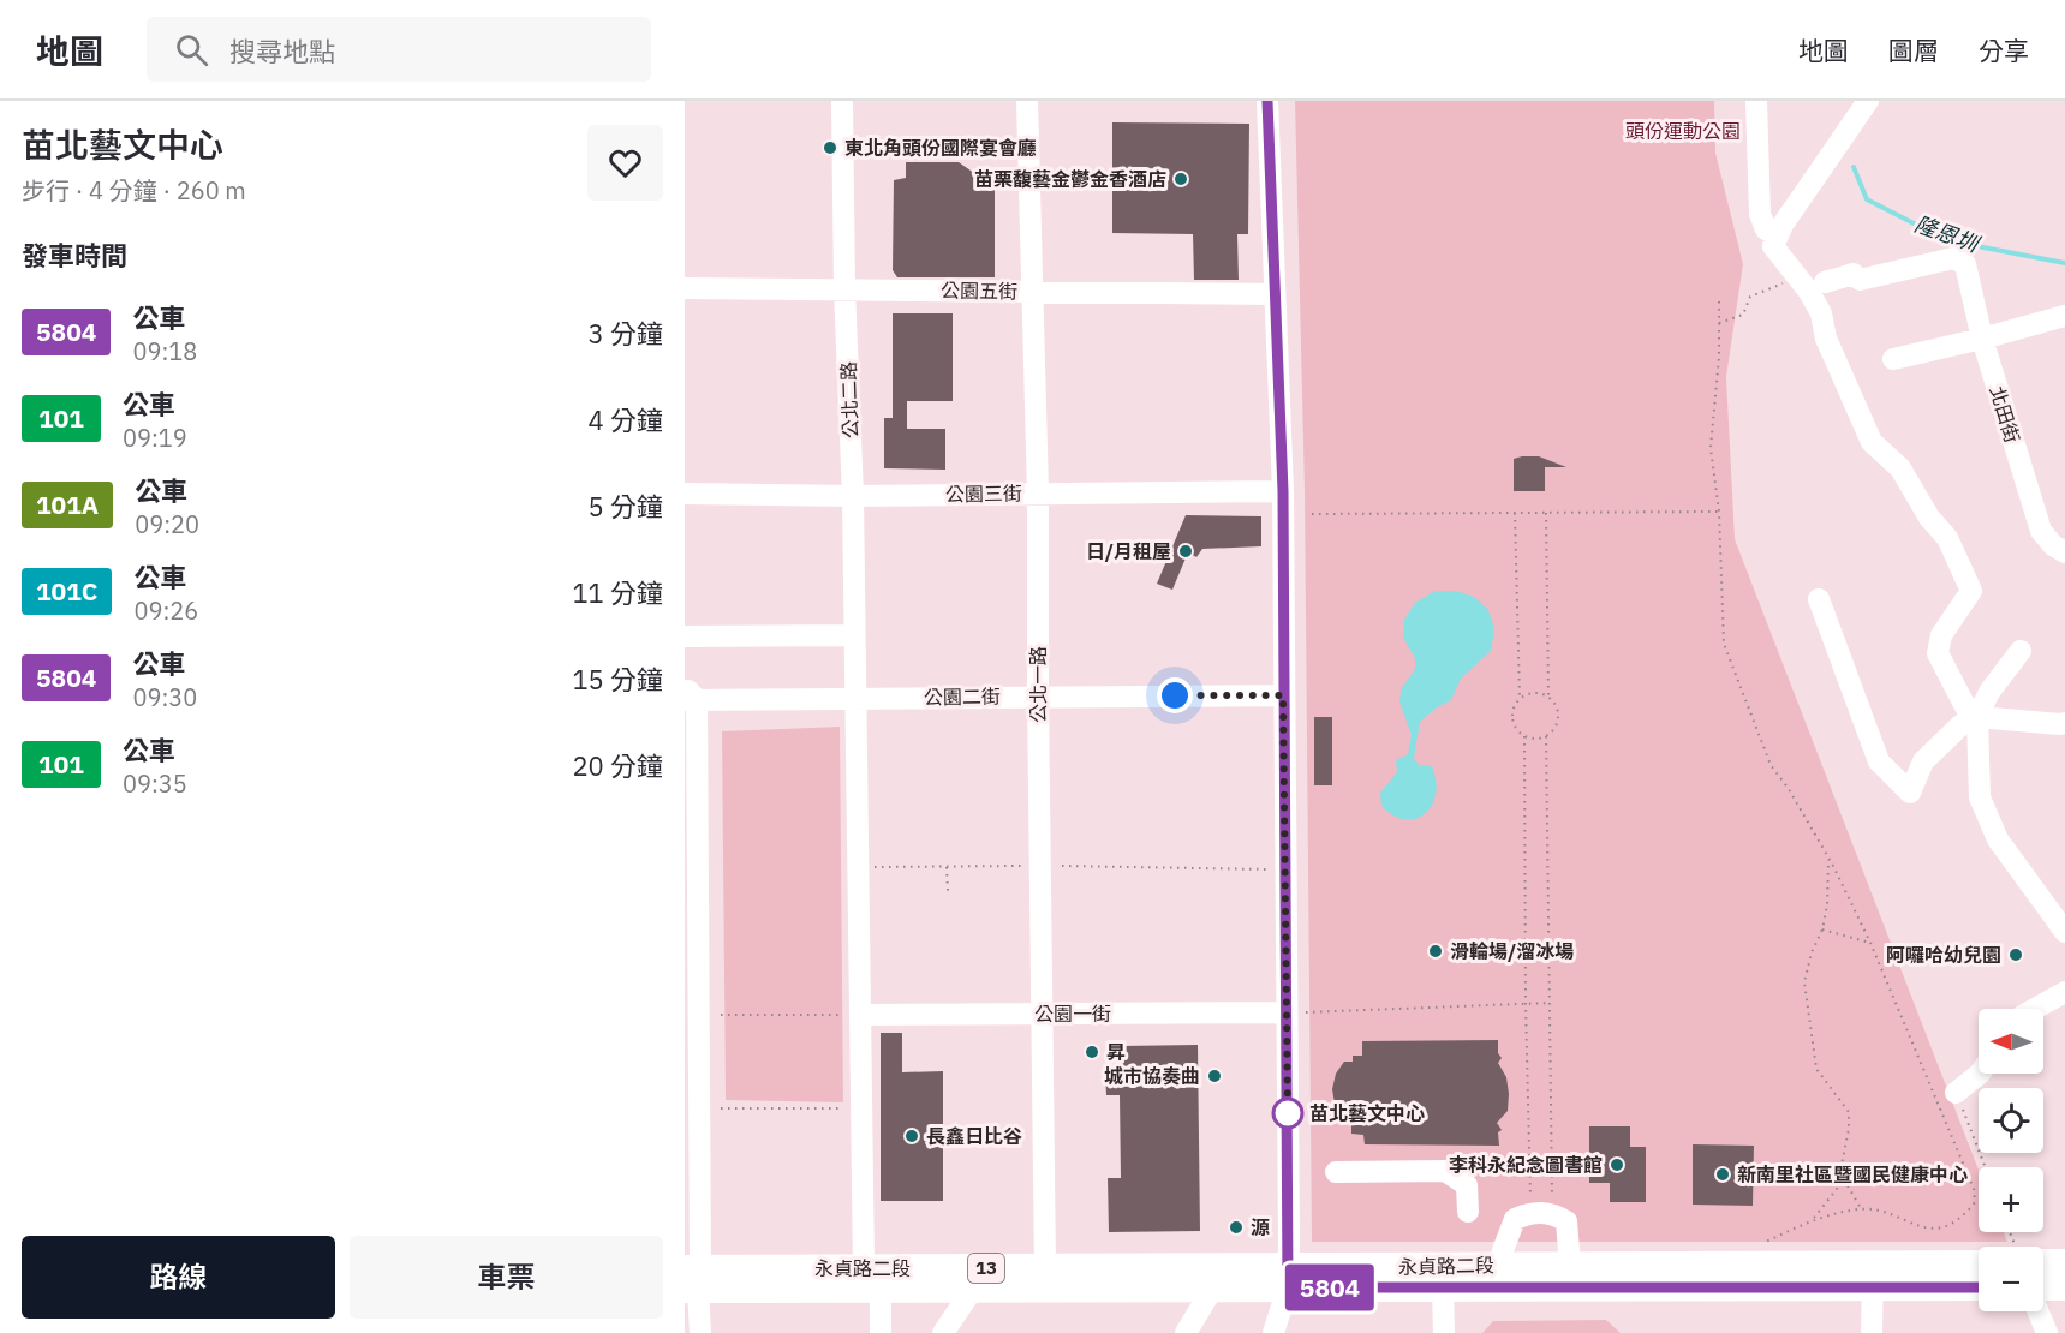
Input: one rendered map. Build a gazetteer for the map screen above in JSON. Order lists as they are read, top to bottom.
{
  "streets": {
    "main road": ["永貞路二段", "13"],
    "street": [
      "公園五街",
      "公北二路",
      "北田街",
      "公園三街",
      "公北一路",
      "公園二街",
      "公園一街"
    ]
  },
  "crossings": [
    ["公園五街", "公北二路"],
    ["公園五街", "公北一路"],
    ["公北二路", "公園三街"],
    ["公北二路", "公園二街"],
    ["公北二路", "公園一街"],
    ["公北二路", "永貞路二段"],
    ["公園三街", "公北一路"],
    ["公北一路", "公園二街"],
    ["公北一路", "公園一街"],
    ["公北一路", "永貞路二段"]
  ],
  "water": ["隆恩圳"],
  "parks": ["頭份運動公園"],
  "places": [
    "東北角頭份國際宴會廳",
    "苗栗馥藝金鬱金香酒店",
    "日/月租屋",
    "滑輪場/溜冰場",
    "阿囉哈幼兒園",
    "昇",
    "城市協奏曲",
    "苗北藝文中心",
    "長鑫日比谷",
    "李科永紀念圖書館",
    "新南里社區暨國民健康中心",
    "源"
  ],
  "lines": ["bus line 5804"],
  "north": "left",
  "page": {
    "header": "地圖",
    "search": "搜尋地點",
    "nav": ["地圖", "圖層", "分享"],
    "heading": [
      ["苗北藝文中心", "步行 · 4 分鐘 · 260 m"],
      "發車時間"
    ],
    "on_map": "5804",
    "list": [
      {
        "mark": "5804",
        "name": "公車",
        "note": "09:18",
        "value": "3 分鐘"
      },
      {
        "mark": "101",
        "name": "公車",
        "note": "09:19",
        "value": "4 分鐘"
      },
      {
        "mark": "101A",
        "name": "公車",
        "note": "09:20",
        "value": "5 分鐘"
      },
      {
        "mark": "101C",
        "name": "公車",
        "note": "09:26",
        "value": "11 分鐘"
      },
      {
        "mark": "5804",
        "name": "公車",
        "note": "09:30",
        "value": "15 分鐘"
      },
      {
        "mark": "101",
        "name": "公車",
        "note": "09:35",
        "value": "20 分鐘"
      }
    ],
    "map_buttons": ["+", "−"],
    "buttons": ["路線", "車票"]
  }
}
